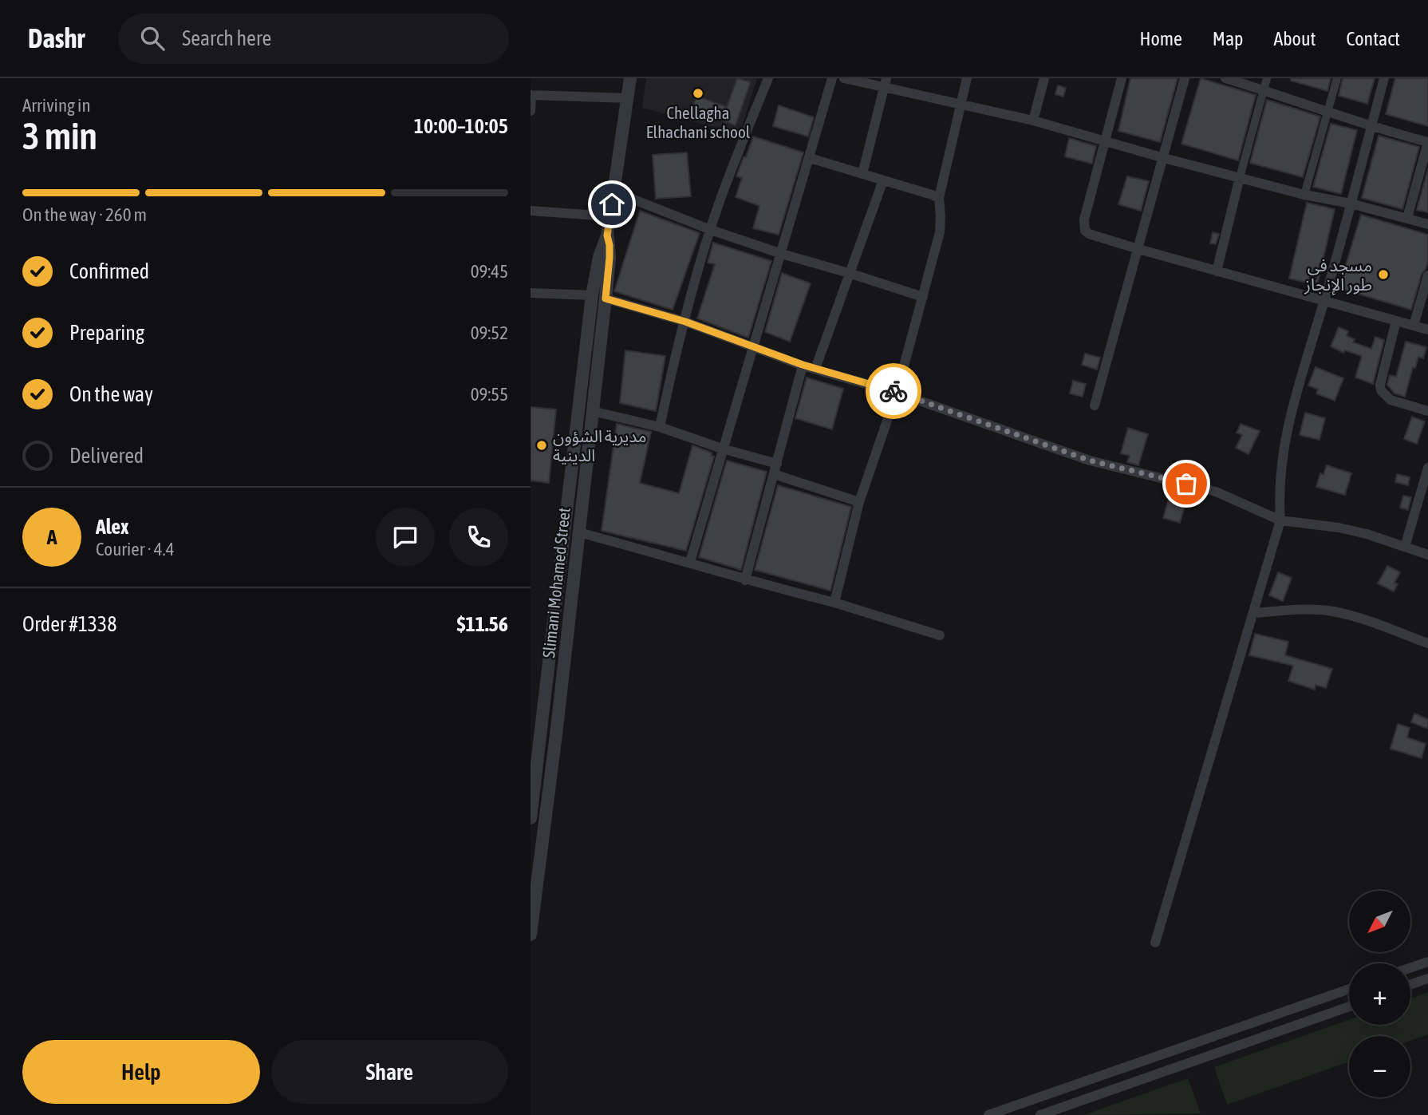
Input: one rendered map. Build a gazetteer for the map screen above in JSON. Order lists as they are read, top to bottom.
{
  "streets": {
    "street": ["Slimani Mohamed Street"]
  },
  "places": ["Chellagha Elhachani school", "مسجد في طور الإنجاز", "مديرية الشؤون الدينية"],
  "north": "bottom left",
  "page": {
    "header": "Dashr",
    "search": "Search here",
    "nav": [
      "Home",
      "Map",
      "About",
      "Contact"
    ],
    "heading": ["3 min", "Arriving in", "10:00–10:05"],
    "panel": [
      "Alex",
      "Courier · 4.4",
      "Order #1338",
      "$11.56"
    ],
    "bar": "On the way · 260 m",
    "list": [
      ["Confirmed", "09:45"],
      ["Preparing", "09:52"],
      ["On the way", "09:55"],
      "Delivered"
    ],
    "round": "A",
    "map_buttons": ["+", "−"],
    "buttons": ["Help", "Share"]
  }
}
